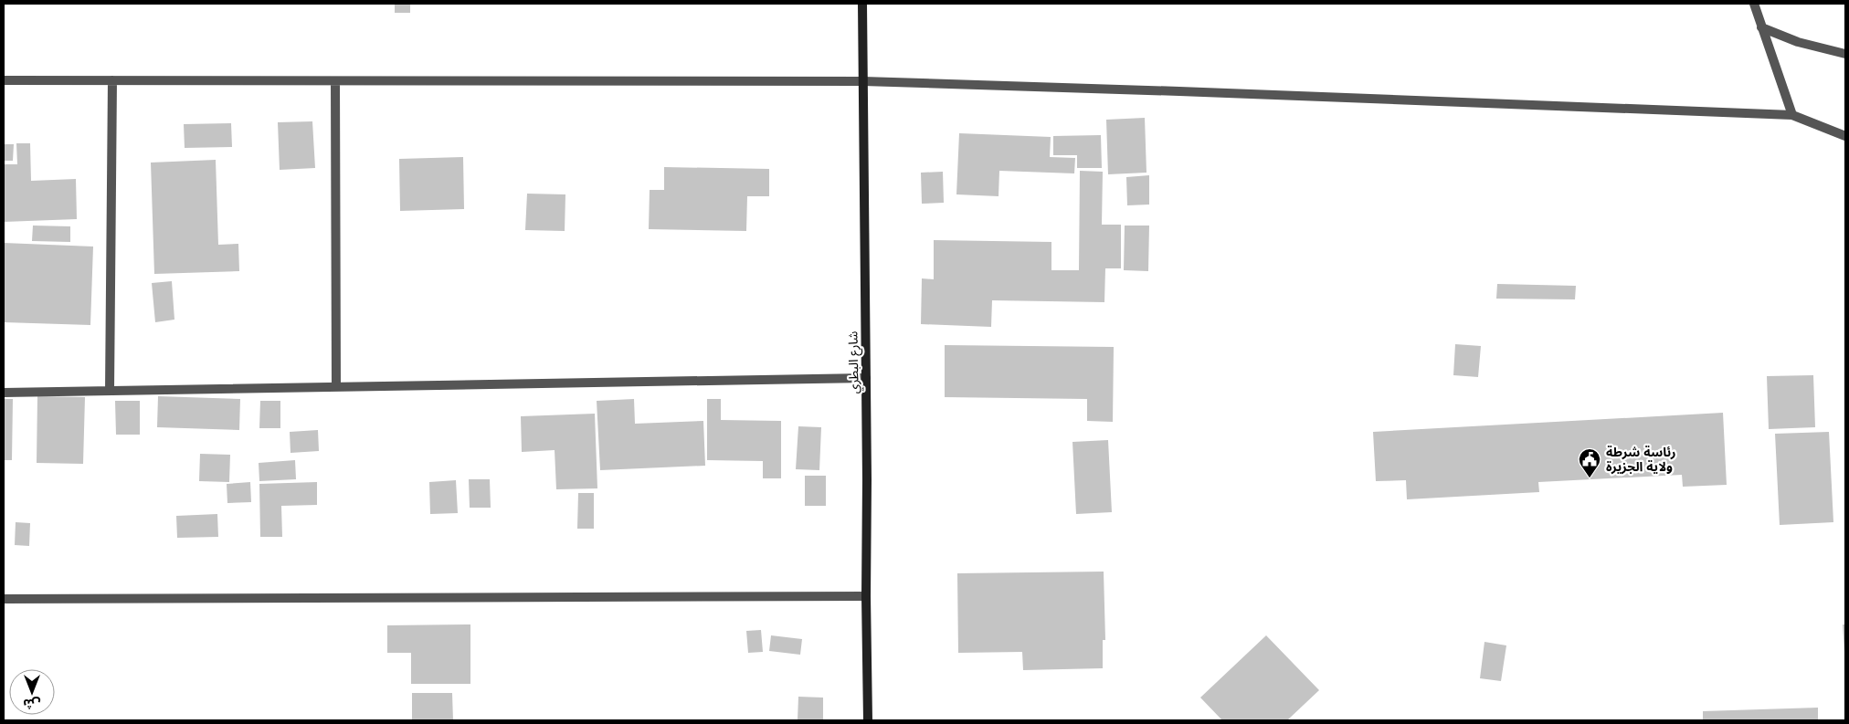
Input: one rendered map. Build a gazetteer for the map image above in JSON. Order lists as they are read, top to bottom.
{
  "streets": {
    "main road": ["شارع البطري"]
  },
  "places": {
    "public building": ["رئاسة شرطة ولاية الجزيرة"]
  },
  "north": "bottom"
}
